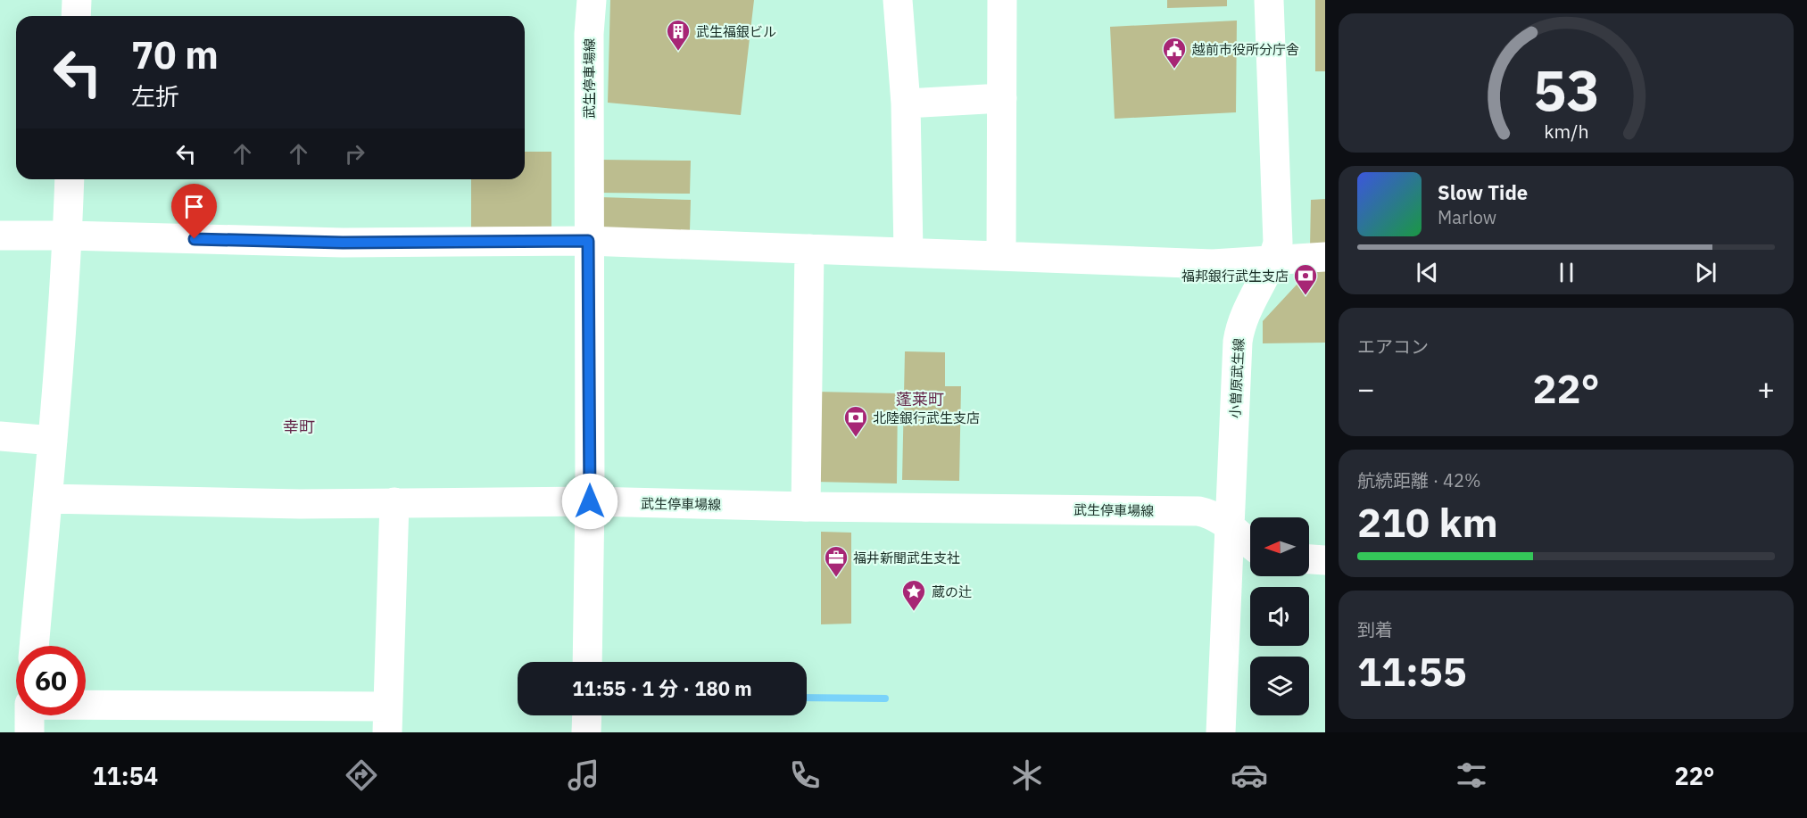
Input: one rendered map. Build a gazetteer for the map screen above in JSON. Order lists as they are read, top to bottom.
{
  "streets": {
    "street": ["武生停車場線", "小曽原武生線"]
  },
  "crossings": [
    ["武生停車場線", "小曽原武生線"]
  ],
  "districts": ["蓬莱町", "幸町"],
  "places": {
    "building": ["武生福銀ビル"],
    "public building": ["越前市役所分庁舎"],
    "bank": ["福邦銀行武生支店", "北陸銀行武生支店"],
    "office": ["福井新聞武生支社"],
    "place": ["蔵の辻"]
  },
  "north": "left",
  "page": {
    "turn": ["70 m", "左折"],
    "song": ["Slow Tide", "Marlow"],
    "tile": [
      "エアコン",
      ["航続距離 · 42%", "210 km"],
      ["到着", "11:55"]
    ],
    "heat": ["−", "22°", "+"],
    "limit": "60",
    "trip": "11:55 · 1 分 · 180 m",
    "tabs": ["11:54", "22°"],
    "gauge": ["53", "km/h"]
  }
}
